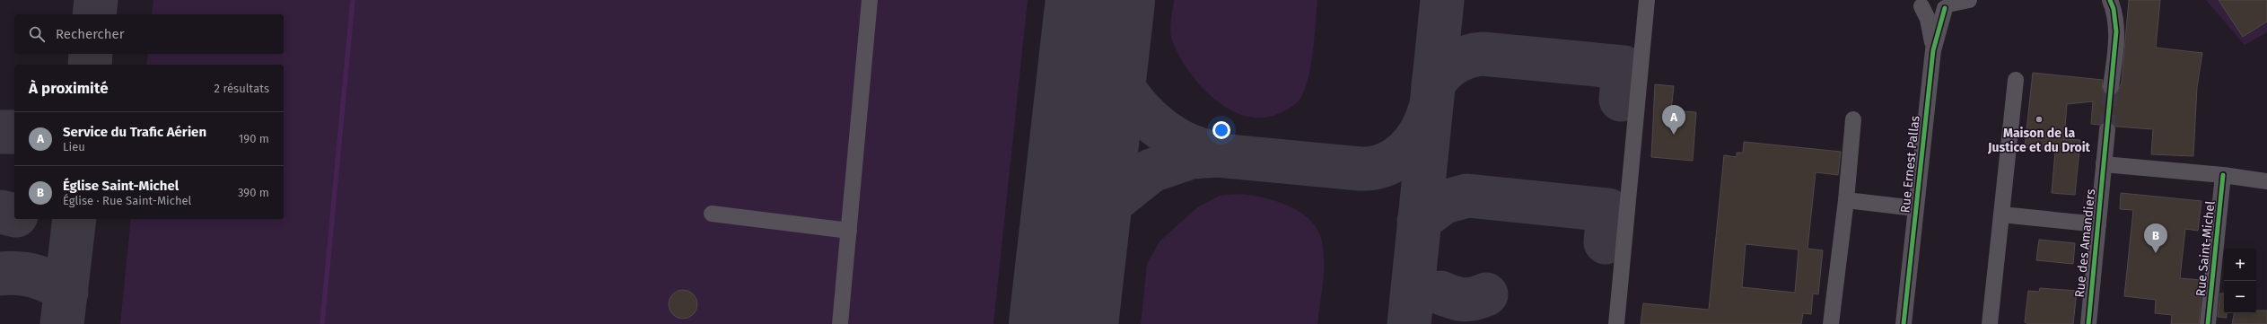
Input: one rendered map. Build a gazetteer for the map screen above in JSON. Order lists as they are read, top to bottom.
{
  "streets": {
    "street": ["Rue Ernest Pallas", "Rue des Amandiers", "Rue Saint-Michel"]
  },
  "places": ["Maison de la Justice et du Droit"],
  "page": {
    "search": "Rechercher",
    "heading": ["À proximité", "2 résultats"],
    "pins": ["A", "B"],
    "list": [
      {
        "mark": "A",
        "name": "Service du Trafic Aérien",
        "note": "Lieu",
        "value": "190 m"
      },
      {
        "mark": "B",
        "name": "Église Saint-Michel",
        "note": "Église · Rue Saint-Michel",
        "value": "390 m"
      }
    ],
    "map_buttons": ["+", "−"]
  }
}
